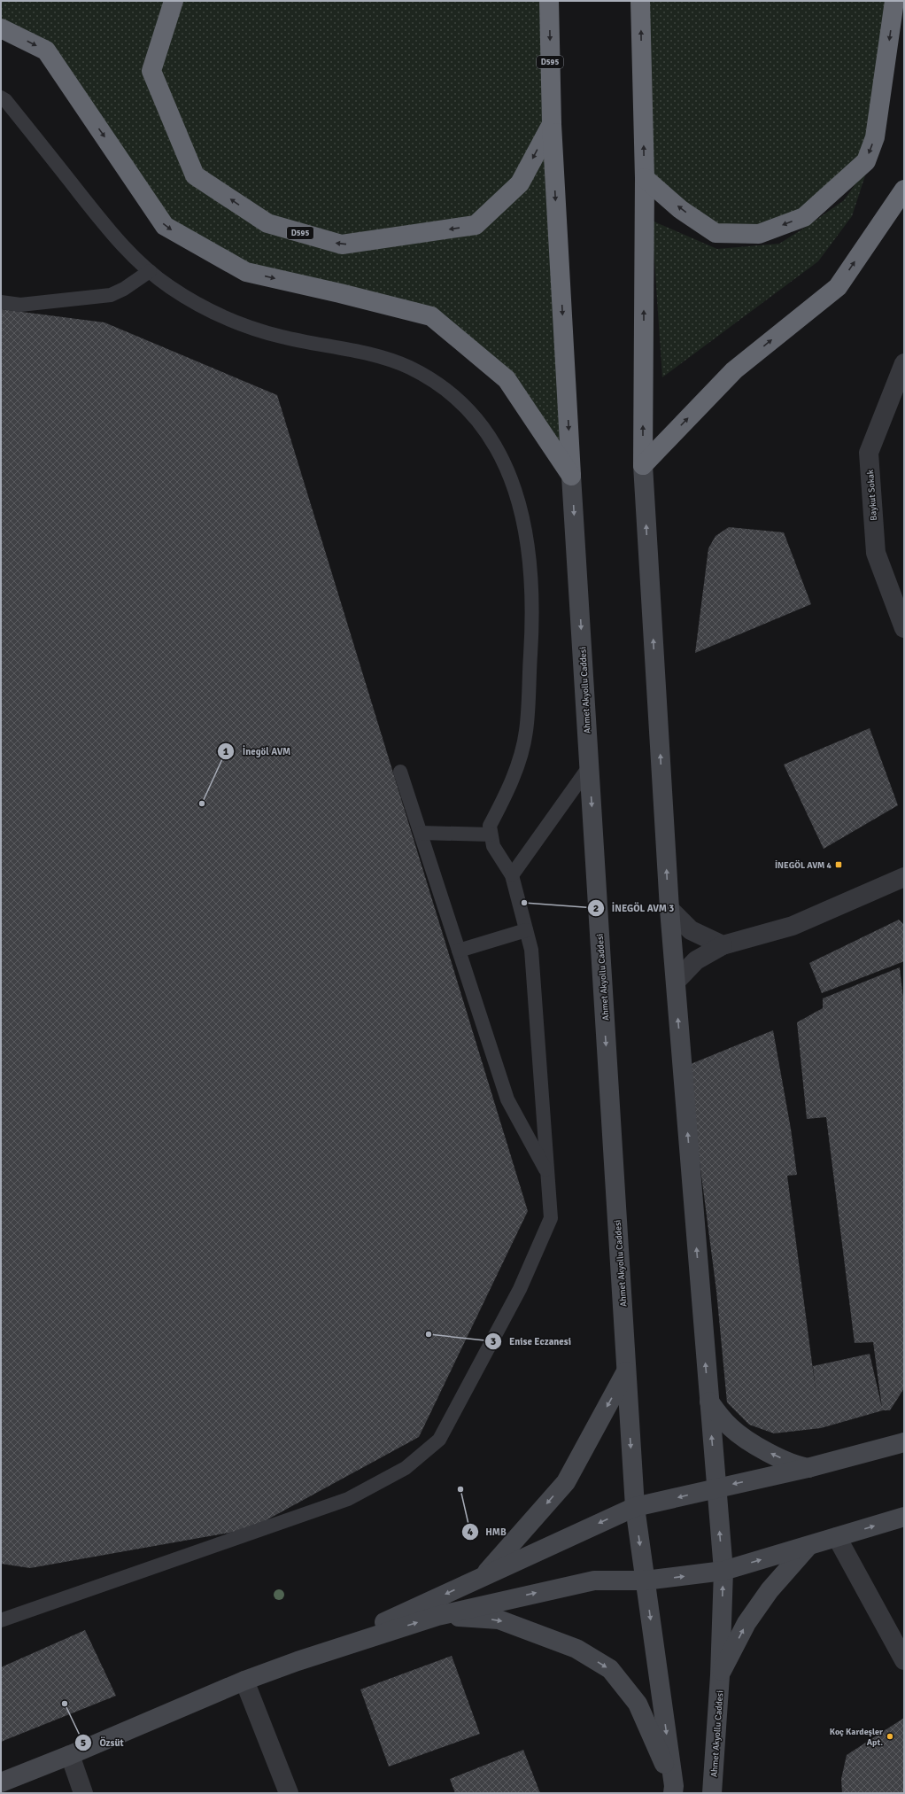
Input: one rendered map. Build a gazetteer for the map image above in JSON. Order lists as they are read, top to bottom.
{
  "streets": {
    "highway": ["D595"],
    "main road": ["Ahmet Akyollu Caddesi"],
    "street": ["Baykut Sokak"]
  },
  "places": {
    "other": [
      "İnegöl AVM",
      "İNEGÖL AVM 3",
      "Enise Eczanesi",
      "HMB",
      "Özsüt",
      "Koç Kardeşler Apt."
    ],
    "transit": ["İNEGÖL AVM 4"]
  }
}
